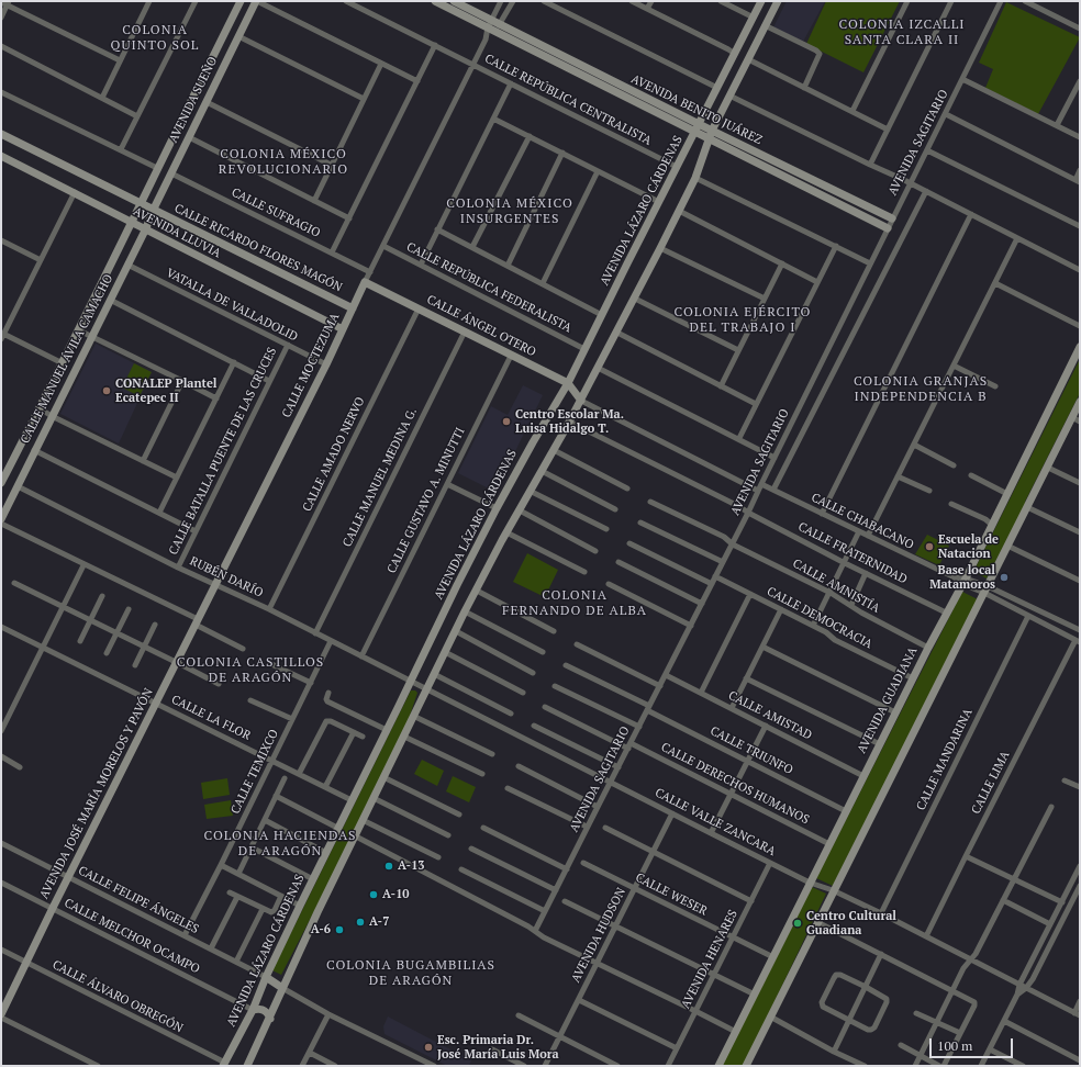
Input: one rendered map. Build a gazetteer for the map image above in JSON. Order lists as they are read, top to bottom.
{
  "streets": {
    "street": [
      "AVENIDA SUEÑO",
      "CALLE REPÚBLICA CENTRALISTA",
      "AVENIDA BENITO JUÁREZ",
      "AVENIDA SAGITARIO",
      "AVENIDA LÁZARO CÁRDENAS",
      "CALLE SUFRAGIO",
      "AVENIDA LLUVIA",
      "CALLE RICARDO FLORES MAGÓN",
      "CALLE REPÚBLICA FEDERALISTA",
      "VATALLA DE VALLADOLID",
      "CALLE ÁNGEL OTERO",
      "CALLE MANUEL ÁVILA CAMACHO",
      "CALLE MOCTEZUMA",
      "CALLE BATALLA PUENTE DE LAS CRUCES",
      "CALLE AMADO NERVO",
      "CALLE MANUEL MEDINA G.",
      "CALLE GUSTAVO A. MINUTTI",
      "CALLE CHABACANO",
      "CALLE FRATERNIDAD",
      "RUBÉN DARÍO",
      "CALLE AMNISTÍA",
      "CALLE DEMOCRACIA",
      "AVENIDA GUADIANA",
      "CALLE AMISTAD",
      "CALLE LA FLOR",
      "CALLE TRIUNFO",
      "CALLE MANDARINA",
      "CALLE TEMIXCO",
      "CALLE LIMA",
      "CALLE DERECHOS HUMANOS",
      "AVENIDA JOSÉ MARÍA MORELOS Y PAVÓN",
      "CALLE VALLE ZANCARA",
      "CALLE WESER",
      "CALLE FELIPE ÁNGELES",
      "AVENIDA HUDSON",
      "CALLE MELCHOR OCAMPO",
      "AVENIDA HENARES",
      "CALLE ÁLVARO OBREGÓN"
    ]
  },
  "crossings": [
    ["AVENIDA SUEÑO", "CALLE SUFRAGIO"],
    ["AVENIDA SUEÑO", "CALLE RICARDO FLORES MAGÓN"],
    ["AVENIDA SUEÑO", "CALLE MANUEL ÁVILA CAMACHO"],
    ["CALLE REPÚBLICA CENTRALISTA", "AVENIDA LÁZARO CÁRDENAS"],
    ["CALLE REPÚBLICA CENTRALISTA", "CALLE MOCTEZUMA"],
    ["AVENIDA BENITO JUÁREZ", "AVENIDA SAGITARIO"],
    ["AVENIDA BENITO JUÁREZ", "AVENIDA LÁZARO CÁRDENAS"],
    ["AVENIDA BENITO JUÁREZ", "CALLE MOCTEZUMA"],
    ["AVENIDA SAGITARIO", "CALLE CHABACANO"],
    ["AVENIDA SAGITARIO", "CALLE FRATERNIDAD"],
    ["AVENIDA SAGITARIO", "CALLE AMNISTÍA"],
    ["AVENIDA SAGITARIO", "CALLE DEMOCRACIA"],
    ["AVENIDA SAGITARIO", "CALLE AMISTAD"],
    ["AVENIDA SAGITARIO", "CALLE TRIUNFO"],
    ["AVENIDA SAGITARIO", "CALLE DERECHOS HUMANOS"],
    ["AVENIDA SAGITARIO", "CALLE VALLE ZANCARA"],
    ["AVENIDA LÁZARO CÁRDENAS", "CALLE REPÚBLICA FEDERALISTA"],
    ["AVENIDA LÁZARO CÁRDENAS", "CALLE ÁNGEL OTERO"],
    ["AVENIDA LÁZARO CÁRDENAS", "RUBÉN DARÍO"],
    ["AVENIDA LÁZARO CÁRDENAS", "CALLE LA FLOR"],
    ["AVENIDA LÁZARO CÁRDENAS", "CALLE FELIPE ÁNGELES"],
    ["AVENIDA LÁZARO CÁRDENAS", "CALLE MELCHOR OCAMPO"],
    ["AVENIDA LÁZARO CÁRDENAS", "CALLE ÁLVARO OBREGÓN"],
    ["CALLE SUFRAGIO", "CALLE MOCTEZUMA"],
    ["AVENIDA LLUVIA", "CALLE MANUEL ÁVILA CAMACHO"],
    ["AVENIDA LLUVIA", "CALLE MOCTEZUMA"],
    ["CALLE RICARDO FLORES MAGÓN", "CALLE MANUEL ÁVILA CAMACHO"],
    ["CALLE RICARDO FLORES MAGÓN", "CALLE MOCTEZUMA"],
    ["CALLE REPÚBLICA FEDERALISTA", "CALLE MOCTEZUMA"],
    ["VATALLA DE VALLADOLID", "CALLE MANUEL ÁVILA CAMACHO"],
    ["VATALLA DE VALLADOLID", "CALLE MOCTEZUMA"],
    ["VATALLA DE VALLADOLID", "CALLE BATALLA PUENTE DE LAS CRUCES"],
    ["CALLE ÁNGEL OTERO", "CALLE MOCTEZUMA"],
    ["CALLE ÁNGEL OTERO", "CALLE AMADO NERVO"],
    ["CALLE ÁNGEL OTERO", "CALLE MANUEL MEDINA G."],
    ["CALLE ÁNGEL OTERO", "CALLE GUSTAVO A. MINUTTI"],
    ["CALLE MANUEL ÁVILA CAMACHO", "RUBÉN DARÍO"],
    ["CALLE MOCTEZUMA", "RUBÉN DARÍO"],
    ["CALLE MOCTEZUMA", "AVENIDA JOSÉ MARÍA MORELOS Y PAVÓN"],
    ["CALLE BATALLA PUENTE DE LAS CRUCES", "RUBÉN DARÍO"],
    ["CALLE AMADO NERVO", "RUBÉN DARÍO"],
    ["CALLE MANUEL MEDINA G.", "RUBÉN DARÍO"],
    ["CALLE GUSTAVO A. MINUTTI", "RUBÉN DARÍO"],
    ["CALLE CHABACANO", "AVENIDA GUADIANA"],
    ["CALLE FRATERNIDAD", "AVENIDA GUADIANA"],
    ["RUBÉN DARÍO", "CALLE TEMIXCO"],
    ["RUBÉN DARÍO", "AVENIDA JOSÉ MARÍA MORELOS Y PAVÓN"],
    ["RUBÉN DARÍO", "CALLE VALLE ZANCARA"],
    ["CALLE AMNISTÍA", "AVENIDA GUADIANA"],
    ["CALLE DEMOCRACIA", "AVENIDA GUADIANA"],
    ["AVENIDA GUADIANA", "CALLE AMISTAD"],
    ["AVENIDA GUADIANA", "CALLE TRIUNFO"],
    ["AVENIDA GUADIANA", "CALLE DERECHOS HUMANOS"],
    ["AVENIDA GUADIANA", "CALLE VALLE ZANCARA"],
    ["AVENIDA GUADIANA", "CALLE WESER"],
    ["CALLE LA FLOR", "CALLE TEMIXCO"],
    ["CALLE LA FLOR", "AVENIDA JOSÉ MARÍA MORELOS Y PAVÓN"],
    ["CALLE MANDARINA", "CALLE VALLE ZANCARA"],
    ["CALLE TEMIXCO", "CALLE FELIPE ÁNGELES"],
    ["CALLE LIMA", "CALLE VALLE ZANCARA"],
    ["AVENIDA JOSÉ MARÍA MORELOS Y PAVÓN", "CALLE FELIPE ÁNGELES"],
    ["AVENIDA JOSÉ MARÍA MORELOS Y PAVÓN", "CALLE MELCHOR OCAMPO"],
    ["AVENIDA JOSÉ MARÍA MORELOS Y PAVÓN", "CALLE ÁLVARO OBREGÓN"],
    ["CALLE VALLE ZANCARA", "AVENIDA HUDSON"],
    ["CALLE VALLE ZANCARA", "AVENIDA HENARES"],
    ["CALLE WESER", "AVENIDA HUDSON"],
    ["CALLE WESER", "AVENIDA HENARES"]
  ],
  "districts": [
    "COLONIA IZCALLI SANTA CLARA II",
    "COLONIA QUINTO SOL",
    "COLONIA MÉXICO REVOLUCIONARIO",
    "COLONIA MÉXICO INSURGENTES",
    "COLONIA EJÉRCITO DEL TRABAJO I",
    "COLONIA GRANJAS INDEPENDENCIA B",
    "COLONIA FERNANDO DE ALBA",
    "COLONIA CASTILLOS DE ARAGÓN",
    "COLONIA HACIENDAS DE ARAGÓN",
    "COLONIA BUGAMBILIAS DE ARAGÓN"
  ],
  "places": [
    "CONALEP Plantel Ecatepec II",
    "Centro Escolar Ma. Luisa Hidalgo T.",
    "Escuela de Natacion",
    "Base local Matamoros",
    "A-13",
    "A-10",
    "A-7",
    "Centro Cultural Guadiana",
    "A-6",
    "Esc. Primaria Dr. José María Luis Mora"
  ],
  "scale_bar": "100 m"
}
